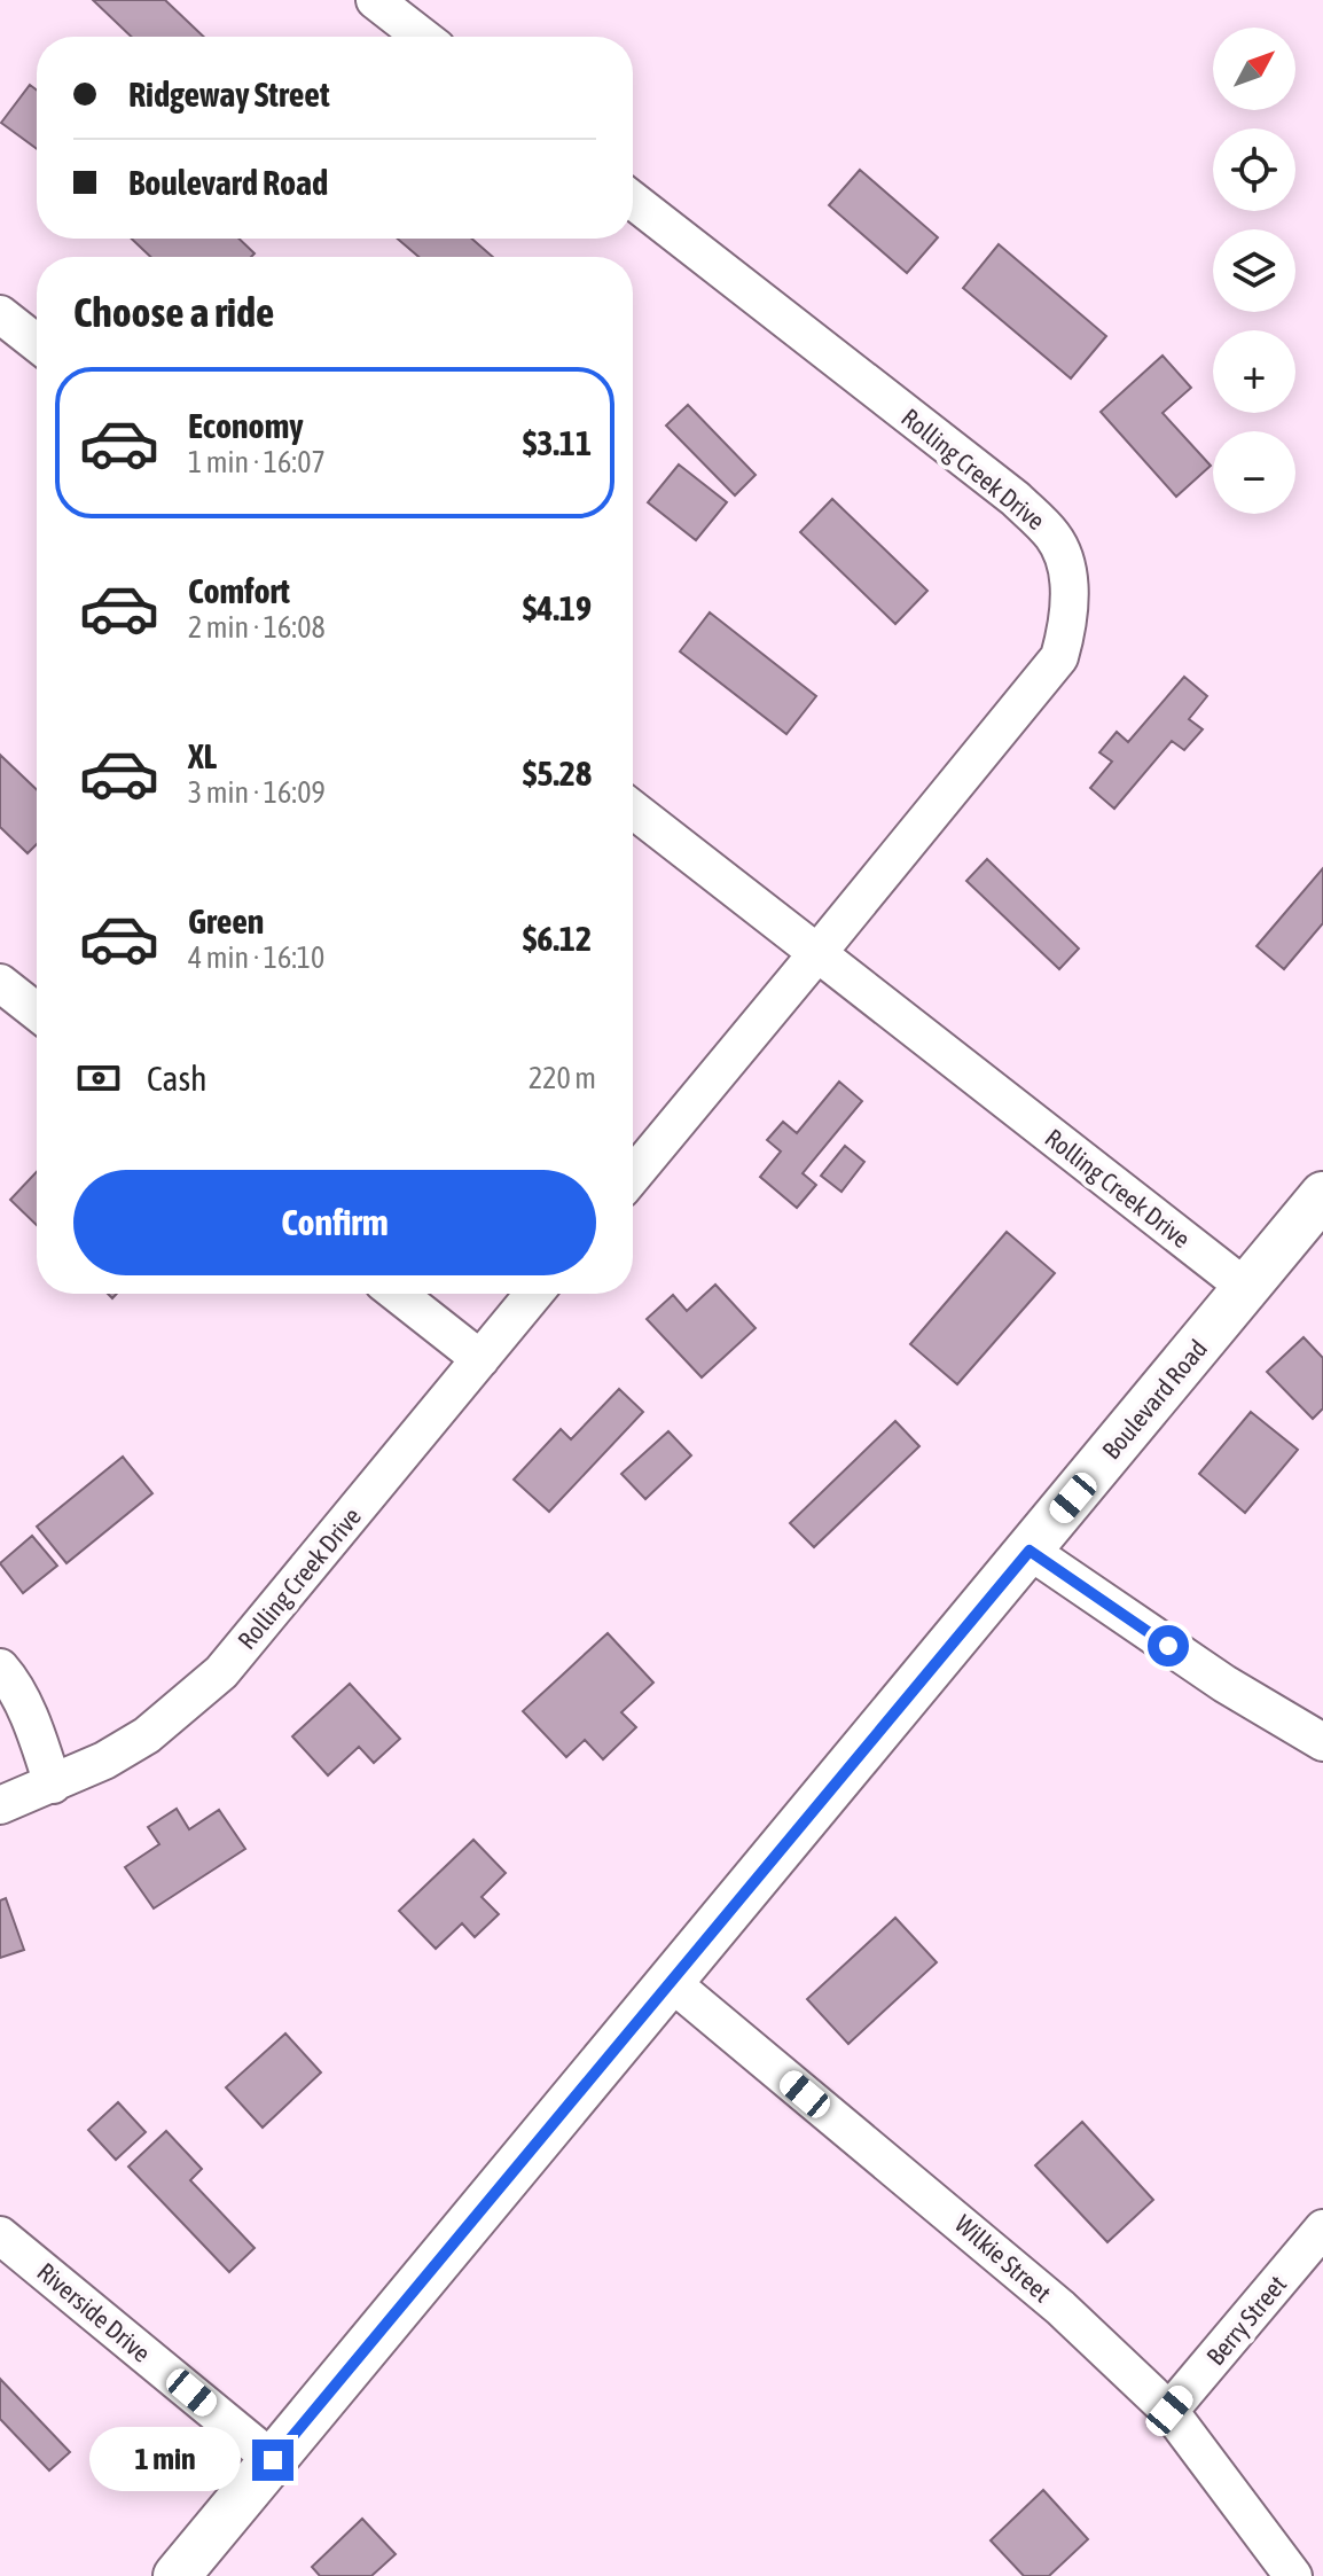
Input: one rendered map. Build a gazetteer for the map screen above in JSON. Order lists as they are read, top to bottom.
{
  "streets": {
    "street": [
      "Rolling Creek Drive",
      "Boulevard Road",
      "Wilkie Street",
      "Riverside Drive",
      "Berry Street"
    ]
  },
  "crossings": [
    ["Rolling Creek Drive", "Boulevard Road"],
    ["Boulevard Road", "Wilkie Street"],
    ["Boulevard Road", "Riverside Drive"],
    ["Wilkie Street", "Berry Street"]
  ],
  "north": "top right",
  "page": {
    "map_buttons": ["+", "−"],
    "banner": ["Ridgeway Street", "Boulevard Road"],
    "heading": "Choose a ride",
    "list": [
      {
        "name": "Economy",
        "note": "1 min · 16:07",
        "value": "$3.11"
      },
      {
        "name": "Comfort",
        "note": "2 min · 16:08",
        "value": "$4.19"
      },
      {
        "name": "XL",
        "note": "3 min · 16:09",
        "value": "$5.28"
      },
      {
        "name": "Green",
        "note": "4 min · 16:10",
        "value": "$6.12"
      }
    ],
    "pay": ["Cash", "220 m"],
    "buttons": "Confirm",
    "bubble": "1 min"
  }
}
